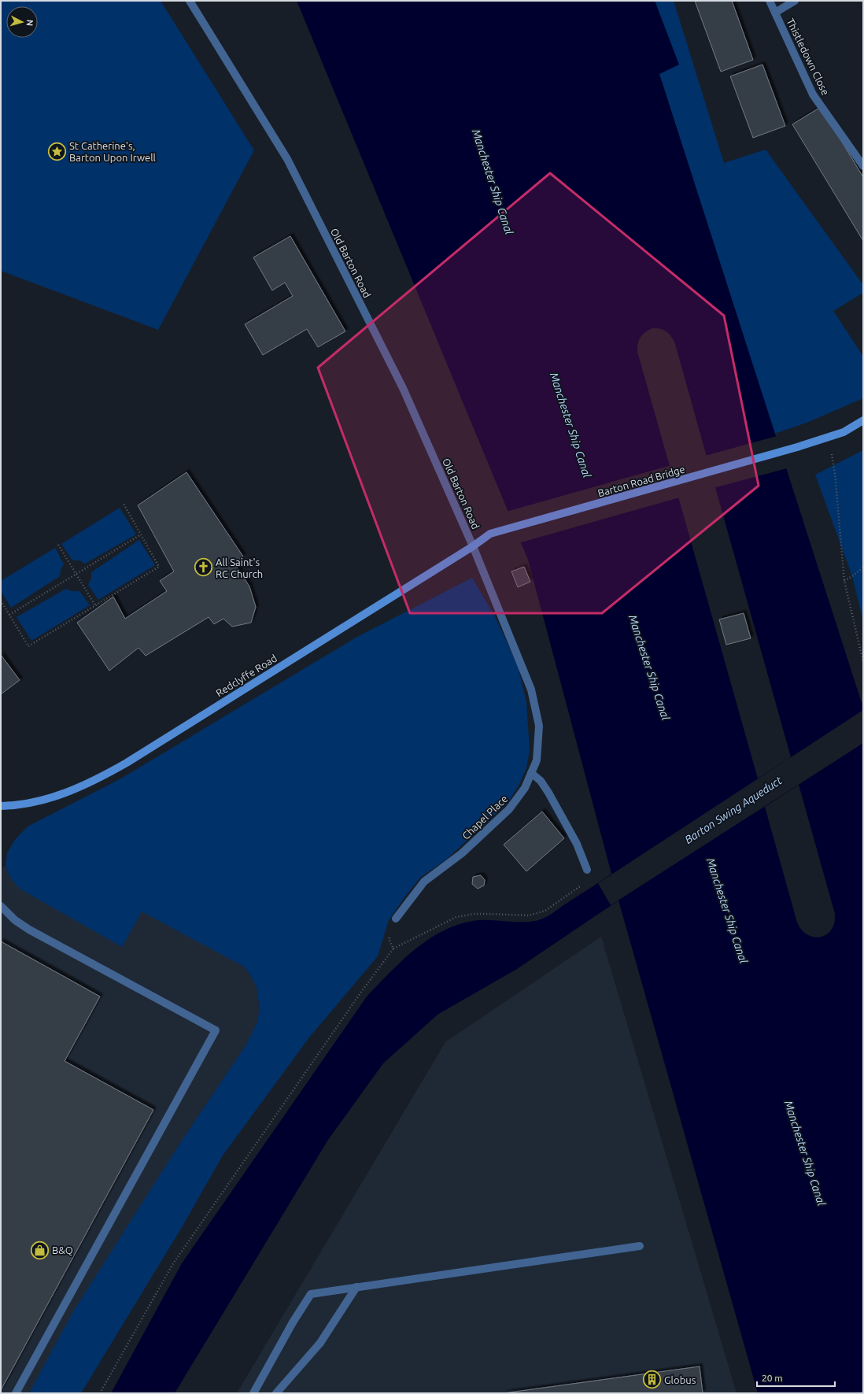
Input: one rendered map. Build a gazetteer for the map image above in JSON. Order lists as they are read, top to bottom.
{
  "streets": {
    "main road": ["Barton Road Bridge", "Redclyffe Road"],
    "street": ["Thistledown Close", "Old Barton Road", "Chapel Place"]
  },
  "crossings": [
    ["Old Barton Road", "Redclyffe Road"],
    ["Old Barton Road", "Chapel Place"],
    ["Barton Road Bridge", "Redclyffe Road"],
    ["Redclyffe Road", "Chapel Place"]
  ],
  "water": ["Manchester Ship Canal", "Barton Swing Aqueduct"],
  "places": {
    "place": ["St Catherine's, Barton Upon Irwell"],
    "church": ["All Saint's RC Church"],
    "shop": ["B&Q"],
    "building": ["Globus"]
  },
  "scale_bar": "20 m",
  "north": "right"
}
